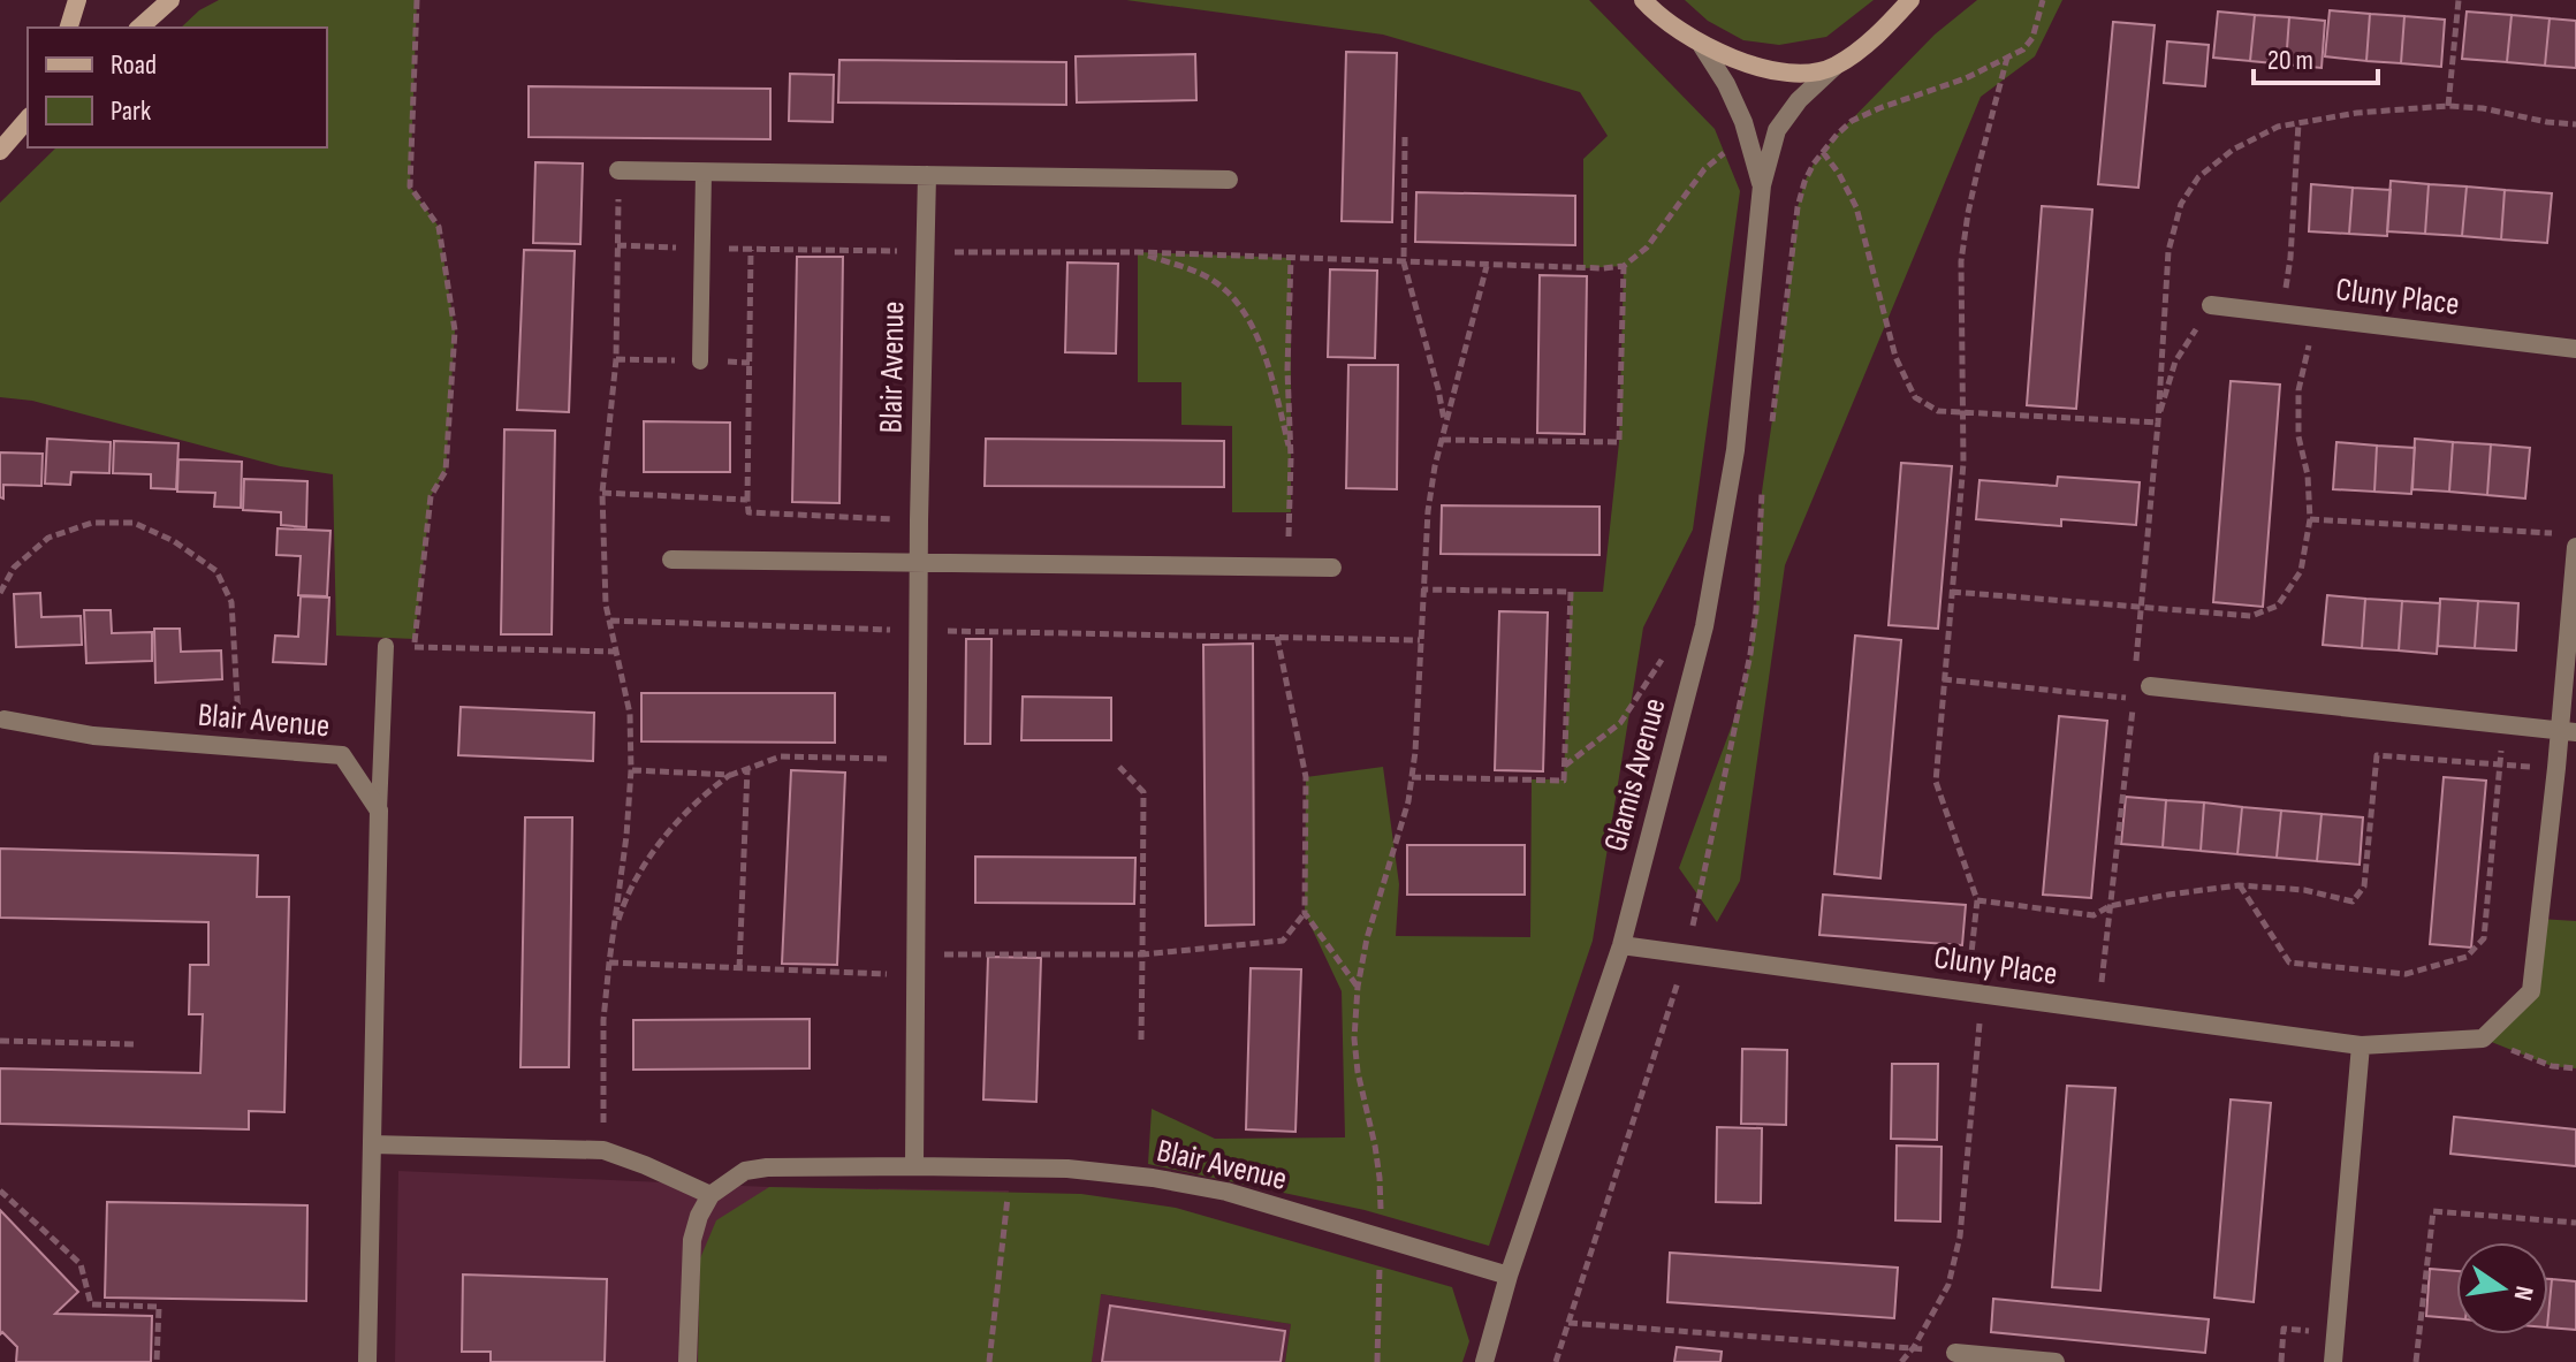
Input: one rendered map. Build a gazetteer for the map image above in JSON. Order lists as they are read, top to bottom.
{
  "streets": {
    "street": ["Cluny Place", "Blair Avenue", "Glamis Avenue"]
  },
  "crossings": [
    ["Cluny Place", "Glamis Avenue"],
    ["Blair Avenue", "Glamis Avenue"]
  ],
  "legend": ["Road", "Park"],
  "scale_bar": "20 m",
  "north": "right"
}
